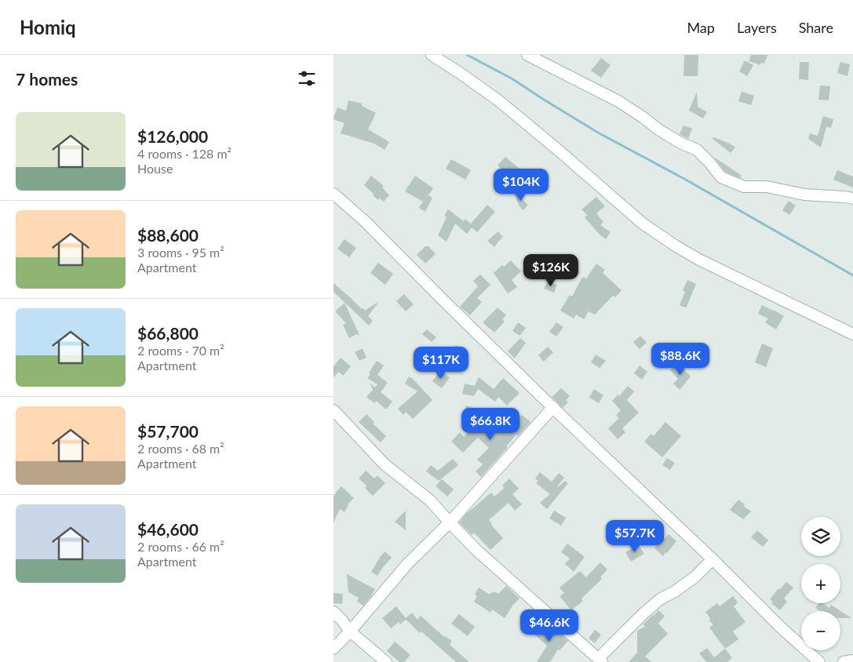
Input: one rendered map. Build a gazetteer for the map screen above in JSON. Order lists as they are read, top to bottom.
{
  "page": {
    "header": "Homiq",
    "nav": ["Map", "Layers", "Share"],
    "heading": "7 homes",
    "list": [
      {
        "name": "$126,000",
        "note": "4 rooms · 128 m² · House"
      },
      {
        "name": "$88,600",
        "note": "3 rooms · 95 m² · Apartment"
      },
      {
        "name": "$66,800",
        "note": "2 rooms · 70 m² · Apartment"
      },
      {
        "name": "$57,700",
        "note": "2 rooms · 68 m² · Apartment"
      },
      {
        "name": "$46,600",
        "note": "2 rooms · 66 m² · Apartment"
      }
    ],
    "price": [
      "$104K",
      "$126K",
      "$88.6K",
      "$117K",
      "$66.8K",
      "$57.7K",
      "$46.6K"
    ],
    "map_buttons": ["+", "−"]
  }
}
